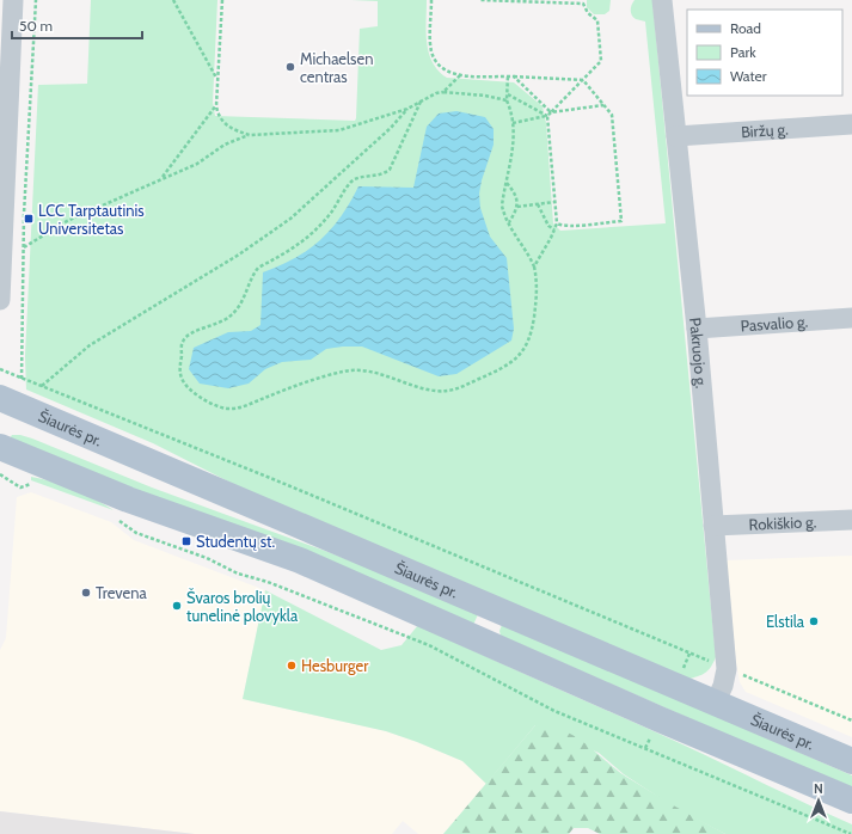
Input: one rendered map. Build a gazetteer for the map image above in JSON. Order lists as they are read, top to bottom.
{
  "streets": {
    "main road": ["Šiaurės pr."],
    "street": [
      "Biržų g.",
      "Pasvalio g.",
      "Pakruojo g.",
      "Rokiškio g."
    ]
  },
  "crossings": [
    ["Biržų g.", "Pakruojo g."],
    ["Pasvalio g.", "Pakruojo g."],
    ["Pakruojo g.", "Šiaurės pr."],
    ["Pakruojo g.", "Rokiškio g."]
  ],
  "places": {
    "other": [
      "Michaelsen centras",
      "Trevena",
      "Švaros brolių tunelinė plovykla",
      "Elstila",
      "Hesburger"
    ],
    "transit": ["LCC Tarptautinis Universitetas", "Studentų st."]
  },
  "legend": ["Road", "Park", "Water"],
  "scale_bar": "50 m",
  "north": "top"
}
